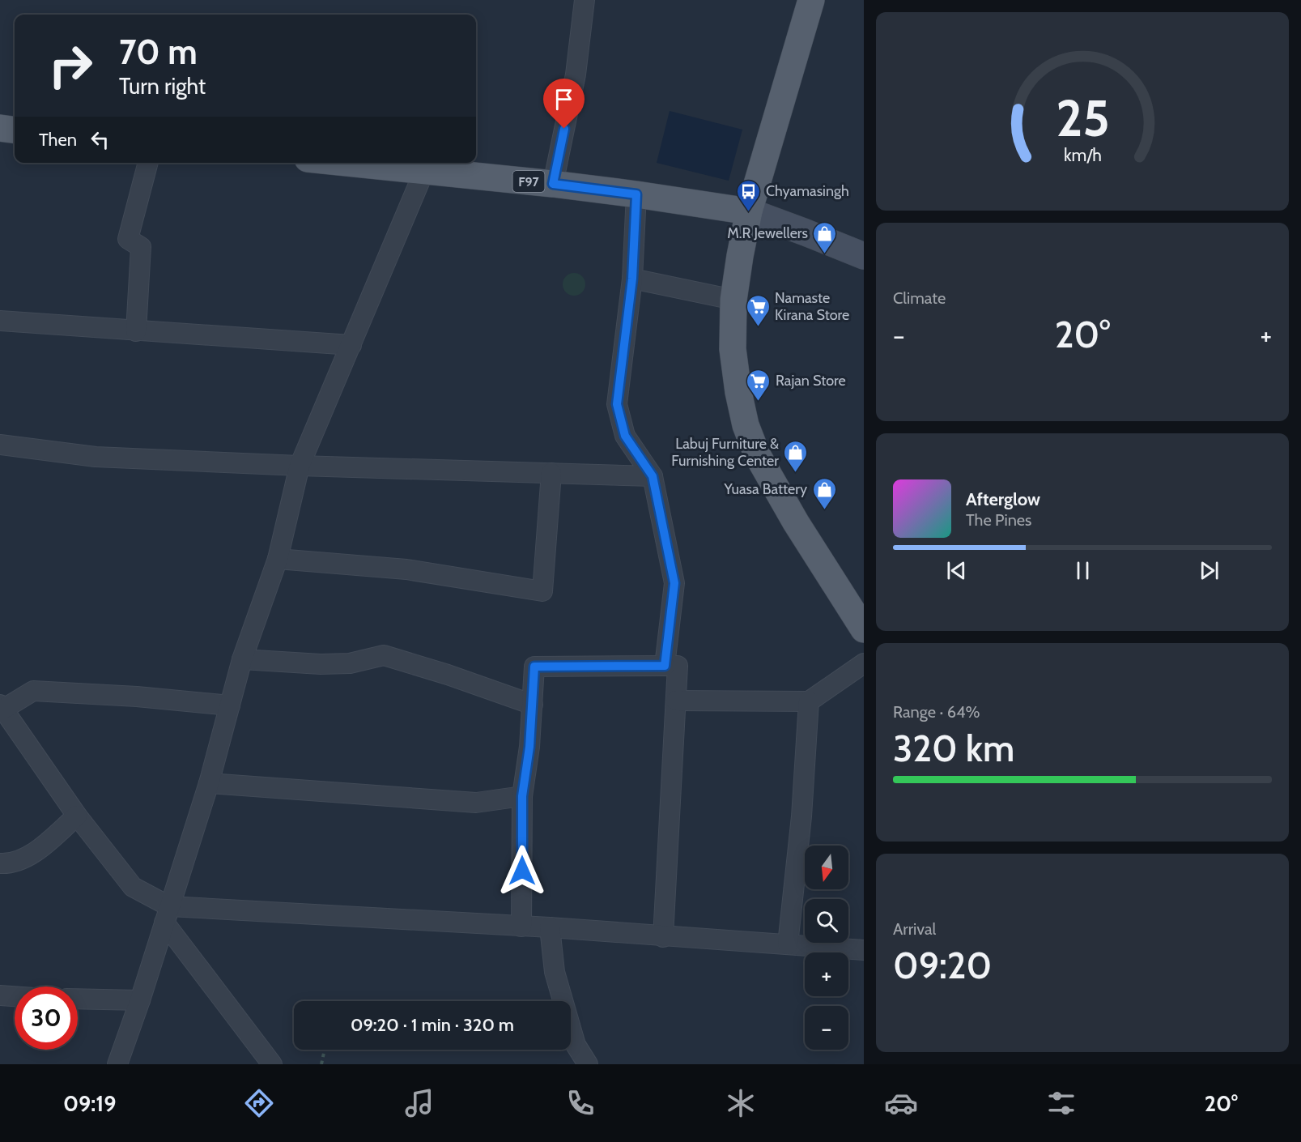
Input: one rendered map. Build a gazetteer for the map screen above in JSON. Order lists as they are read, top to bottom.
{
  "streets": {
    "main road": ["F97"]
  },
  "places": {
    "bus stop": ["Chyamasingh"],
    "shop": ["M.R Jewellers", "Labuj Furniture & Furnishing Center", "Yuasa Battery"],
    "supermarket": ["Namaste Kirana Store", "Rajan Store"]
  },
  "north": "bottom",
  "page": {
    "turn": ["70 m", "Turn right"],
    "then": "Then",
    "tile": [
      "Climate",
      ["Range · 64%", "320 km"],
      ["Arrival", "09:20"]
    ],
    "heat": ["−", "20°", "+"],
    "song": ["Afterglow", "The Pines"],
    "map_buttons": ["+", "−"],
    "limit": "30",
    "trip": "09:20 · 1 min · 320 m",
    "tabs": ["09:19", "20°"],
    "gauge": ["25", "km/h"]
  }
}
